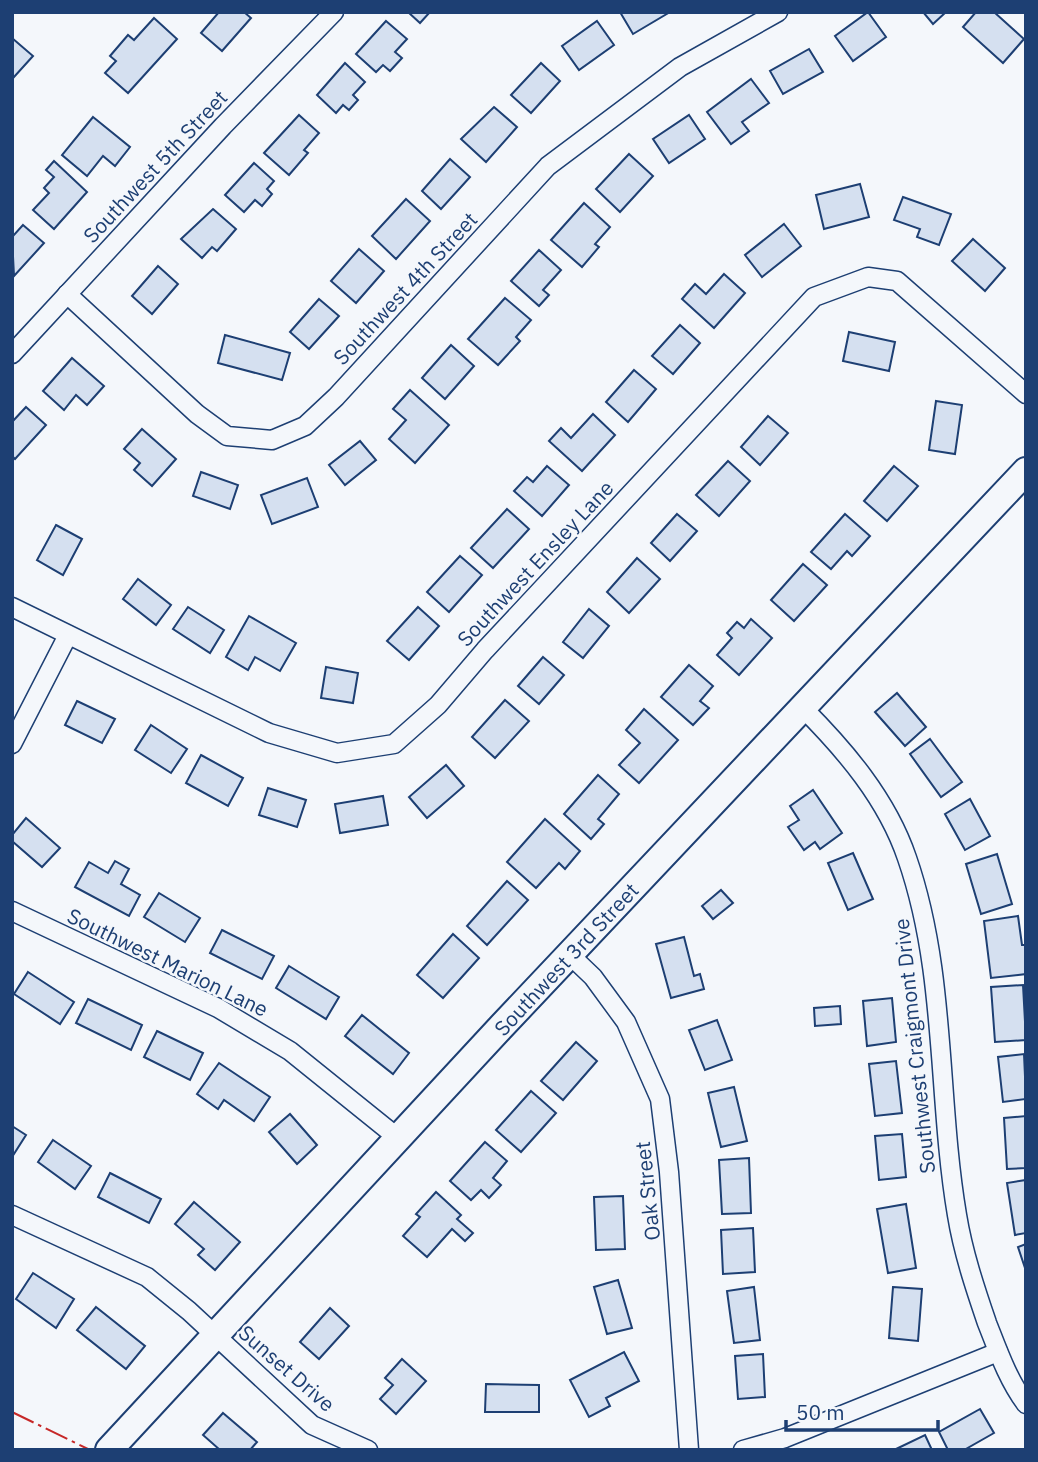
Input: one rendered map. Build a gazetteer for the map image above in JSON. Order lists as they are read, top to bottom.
{
  "streets": {
    "main road": ["Southwest 3rd Street"],
    "street": [
      "Southwest 5th Street",
      "Southwest 4th Street",
      "Southwest Ensley Lane",
      "Southwest Marion Lane",
      "Southwest Craigmont Drive",
      "Oak Street",
      "Sunset Drive"
    ]
  },
  "crossings": [
    ["Southwest 5th Street", "Southwest 4th Street"],
    ["Southwest 3rd Street", "Southwest Marion Lane"],
    ["Southwest 3rd Street", "Southwest Craigmont Drive"],
    ["Southwest 3rd Street", "Oak Street"],
    ["Southwest 3rd Street", "Sunset Drive"]
  ],
  "scale_bar": "50 m"
}
